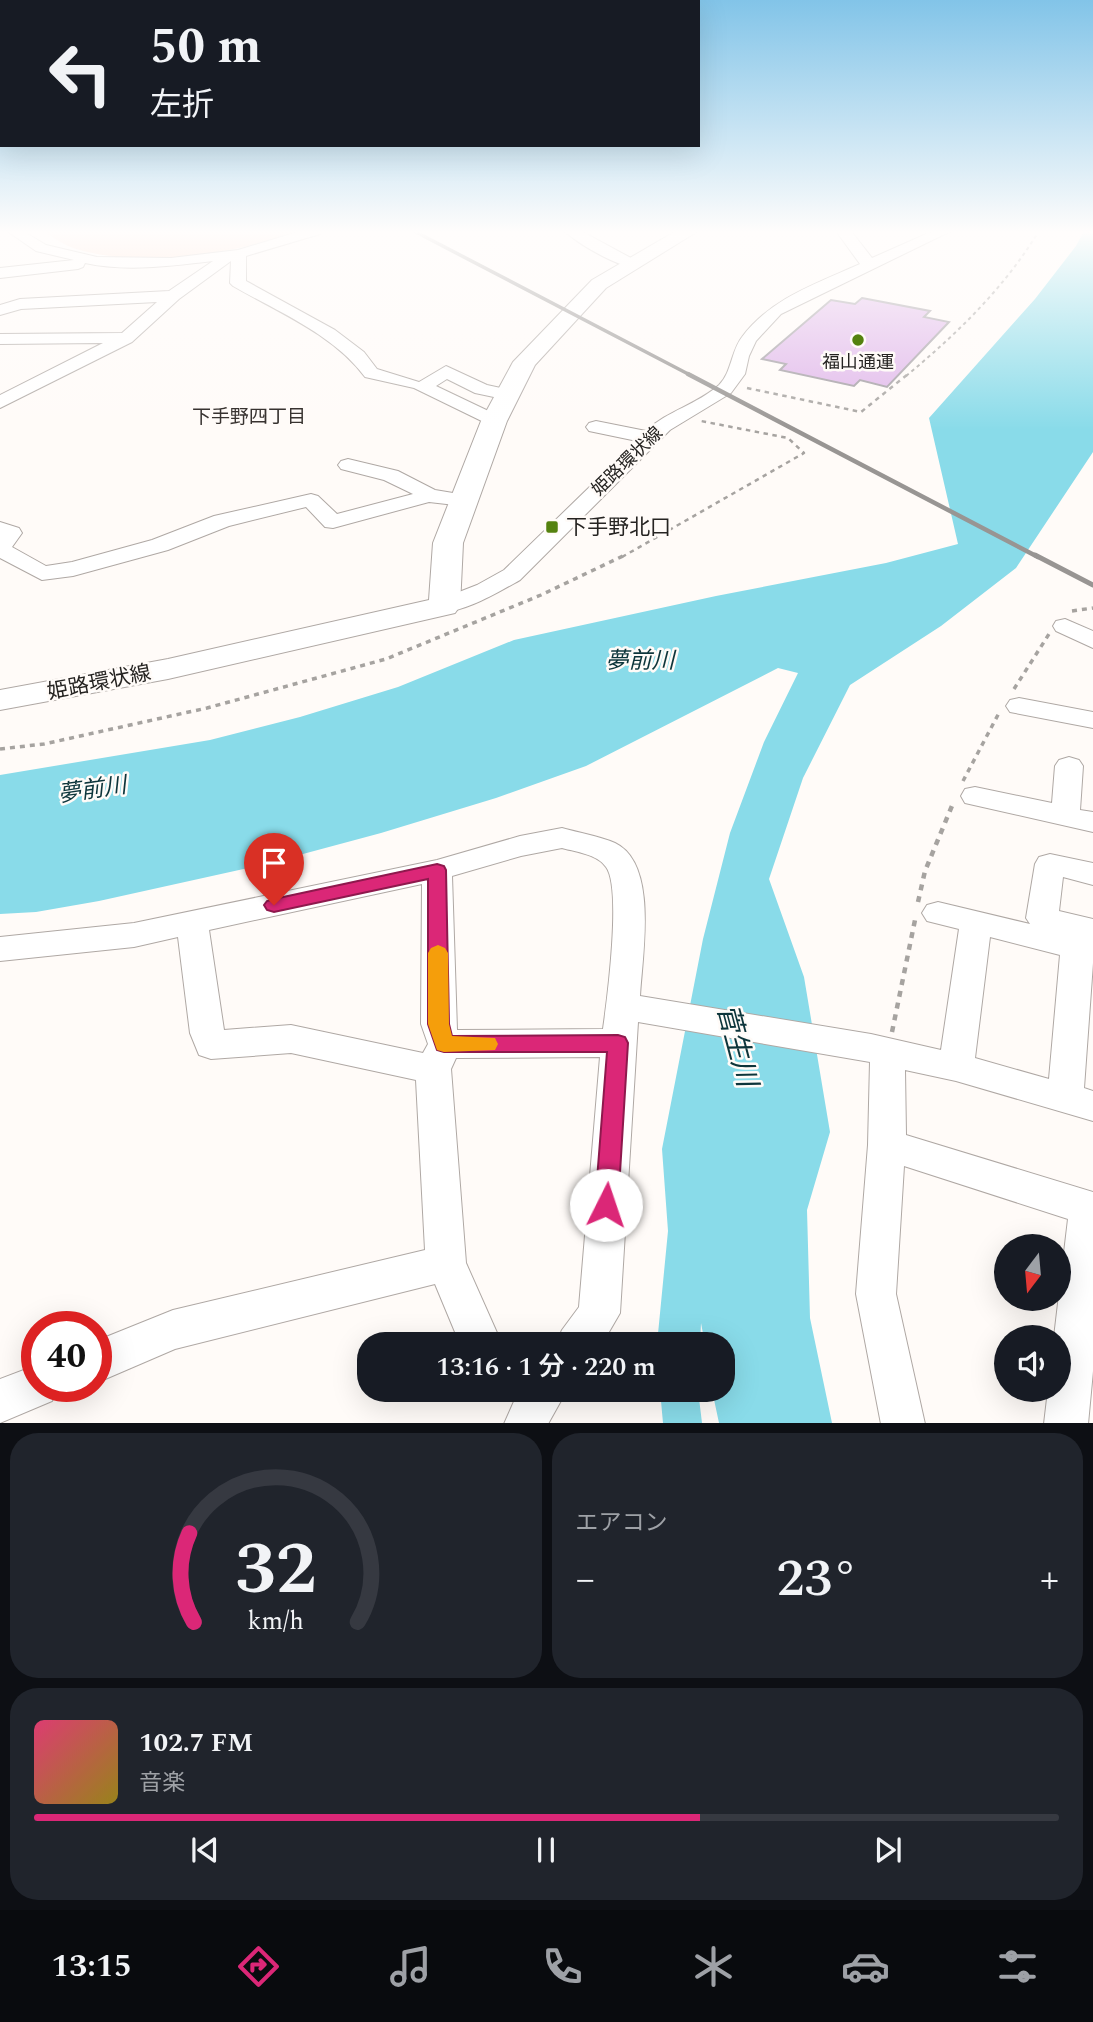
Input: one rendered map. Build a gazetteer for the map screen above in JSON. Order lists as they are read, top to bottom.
{
  "streets": {
    "main road": ["姫路環状線"]
  },
  "districts": ["下手野四丁目"],
  "water": ["夢前川", "菅生川"],
  "places": {
    "other": ["福山通運"],
    "transit": ["下手野北口"]
  },
  "north": "bottom",
  "page": {
    "turn": ["50 m", "左折"],
    "limit": "40",
    "trip": "13:16 · 1 分 · 220 m",
    "tile": "エアコン",
    "heat": ["−", "23°", "+"],
    "song": ["102.7 FM", "音楽"],
    "tabs": "13:15",
    "gauge": ["32", "km/h"]
  }
}
